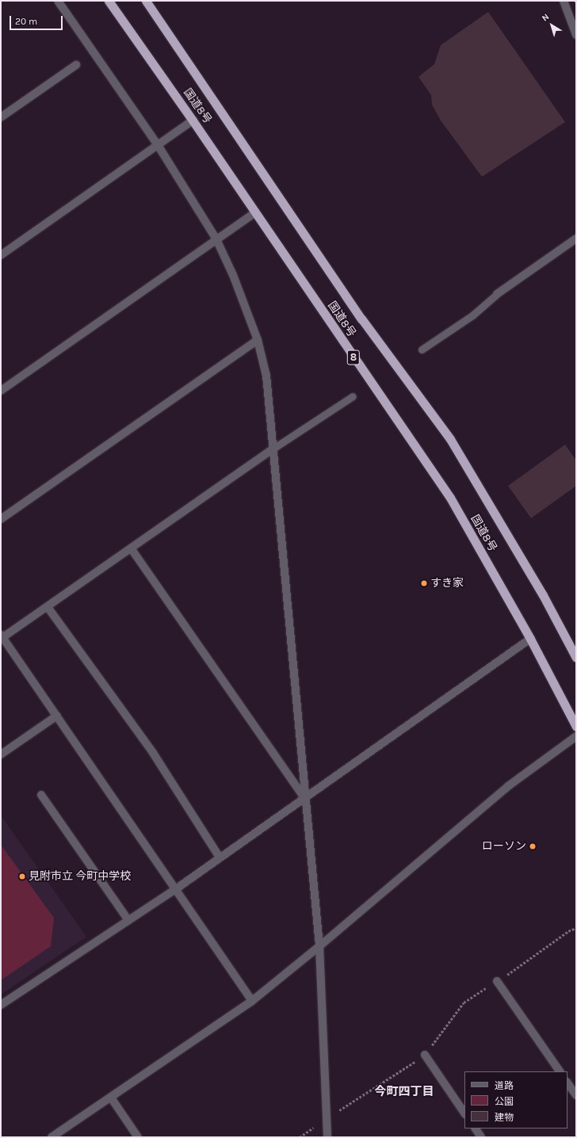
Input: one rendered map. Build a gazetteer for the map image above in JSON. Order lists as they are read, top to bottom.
{
  "streets": {
    "highway": ["国道8号", "8"]
  },
  "districts": ["今町四丁目"],
  "places": ["すき家", "ローソン", "見附市立 今町中学校"],
  "legend": ["道路", "公園", "建物"],
  "scale_bar": "20 m",
  "north": "top left"
}
